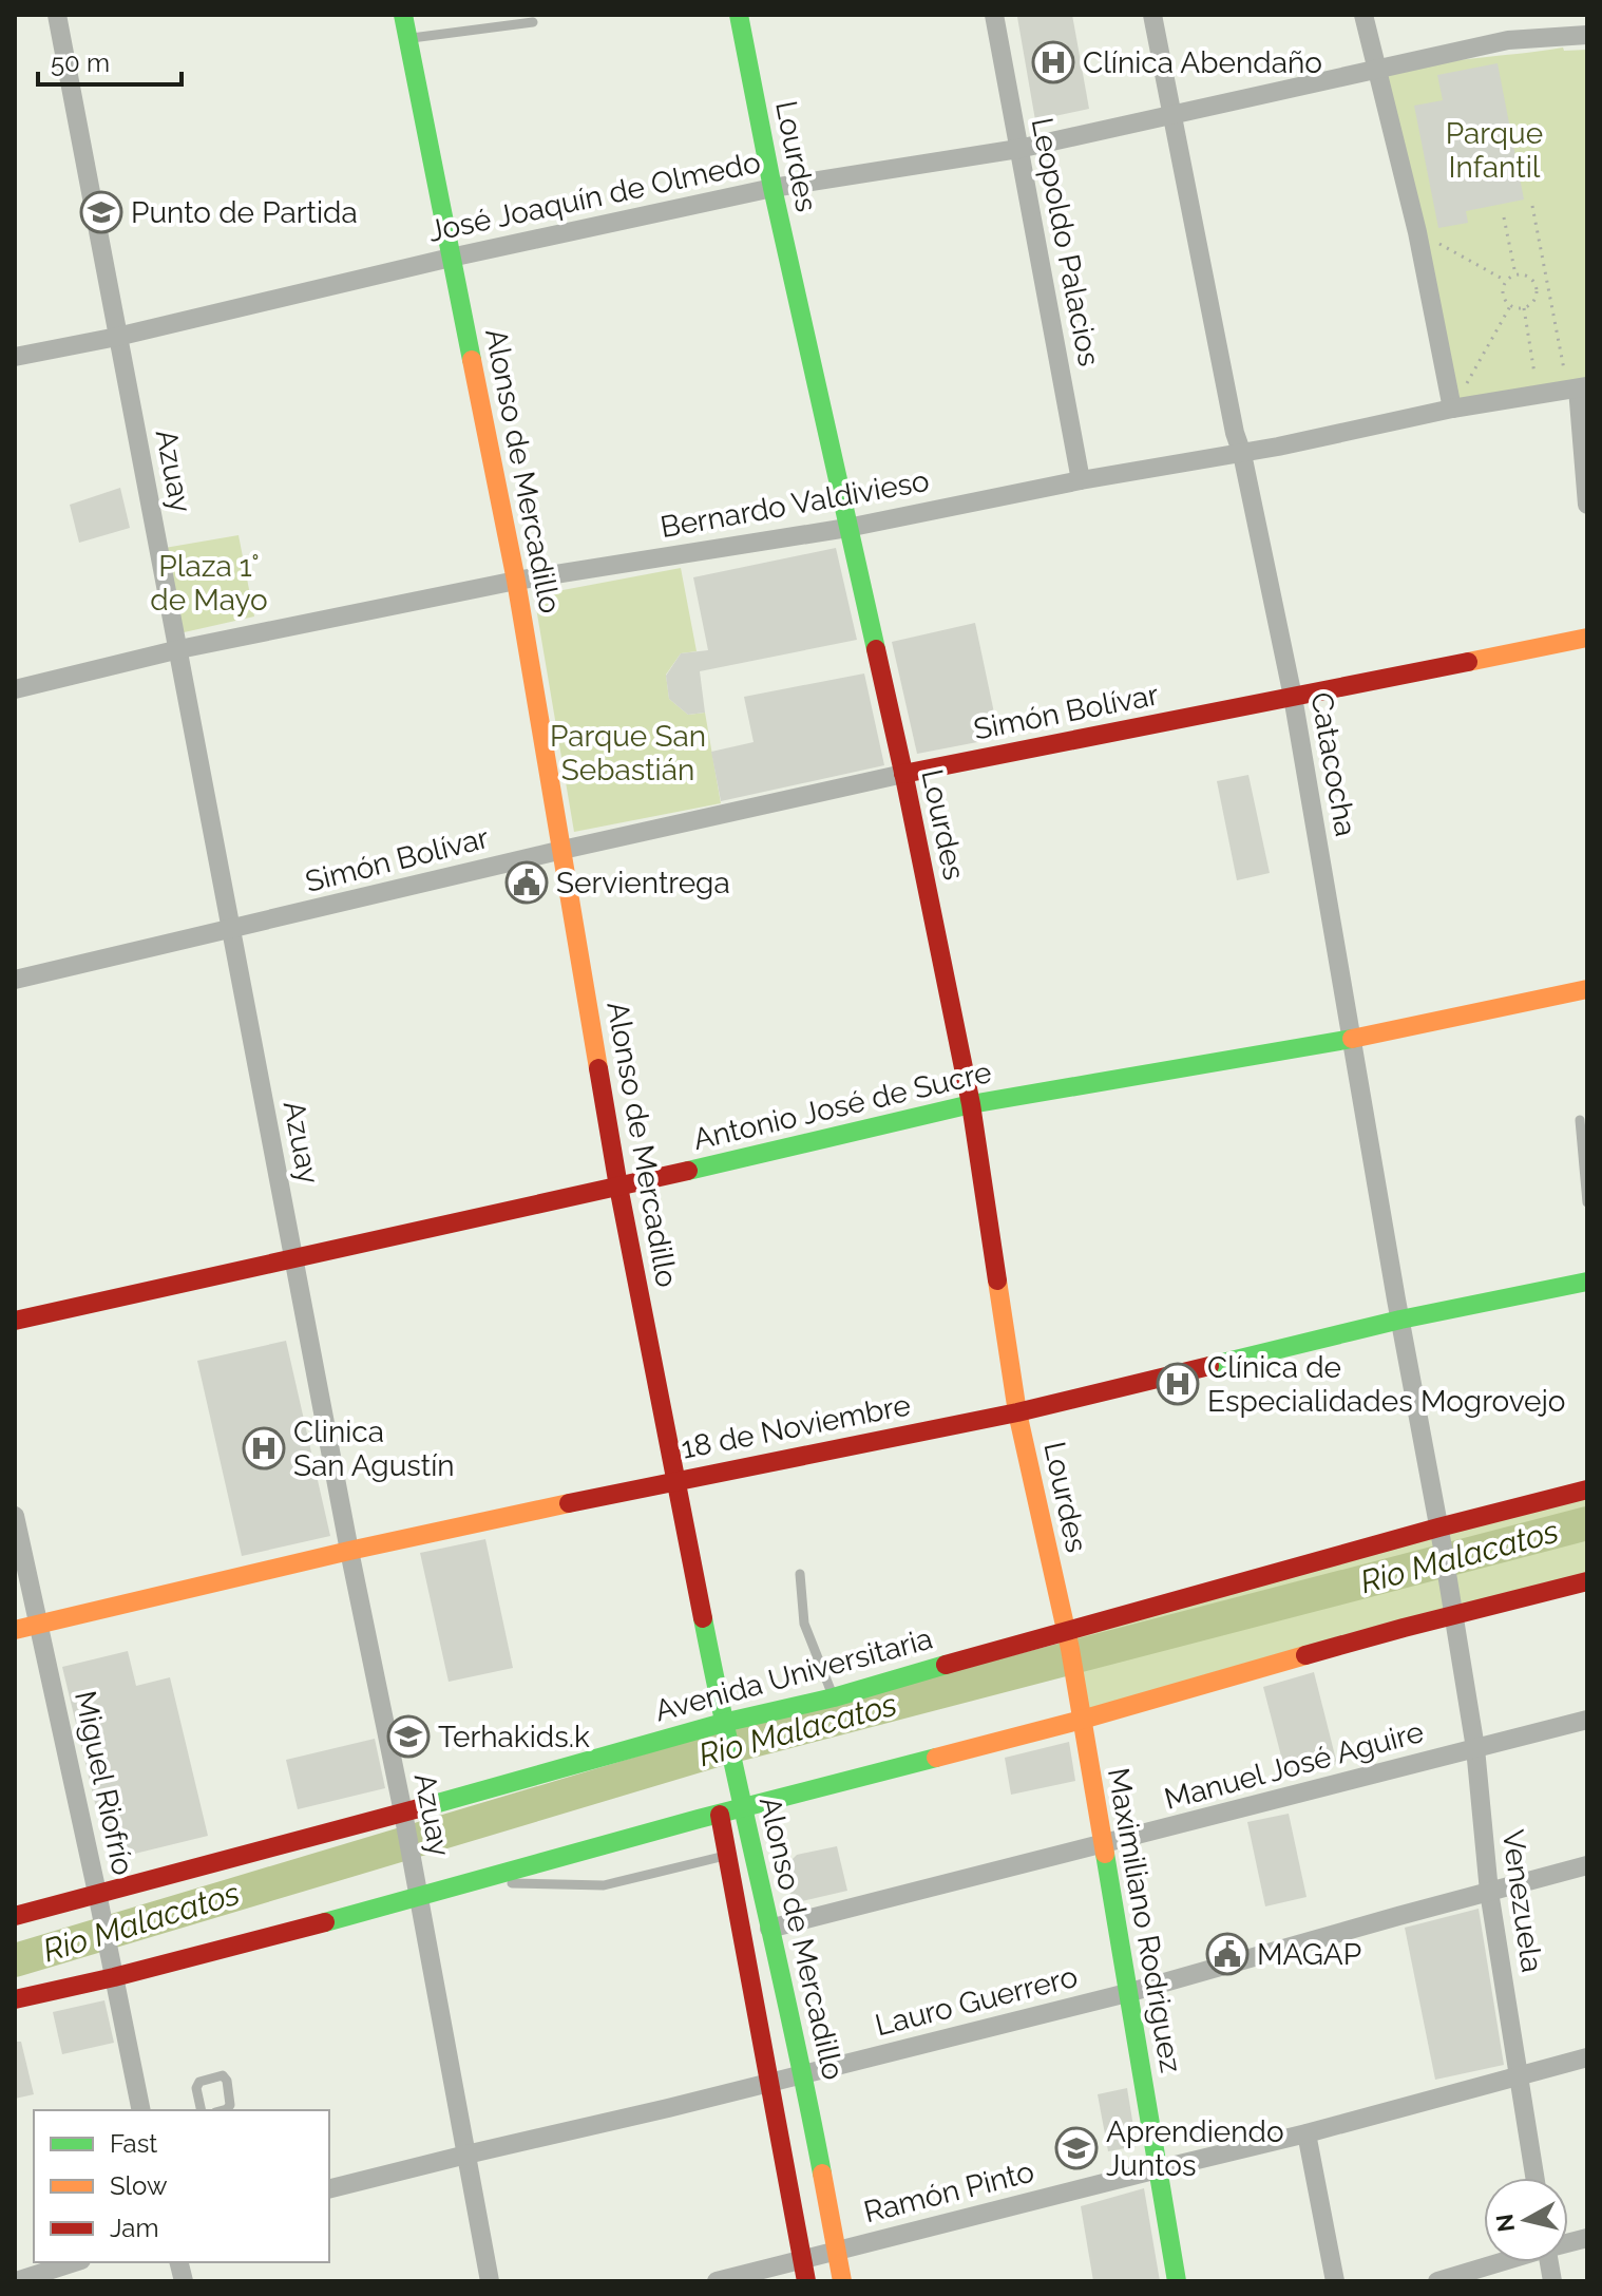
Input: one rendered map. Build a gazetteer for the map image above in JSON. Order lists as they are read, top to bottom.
{
  "streets": {
    "street": [
      "Lourdes",
      "José Joaquín de Olmedo",
      "Leopoldo Palacios",
      "Azuay",
      "Alonso de Mercadillo",
      "Bernardo Valdivieso",
      "Simón Bolívar",
      "Catacocha",
      "Antonio José de Sucre",
      "18 de Noviembre",
      "Avenida Universitaria",
      "Manuel José Aguire",
      "Miguel Riofrío",
      "Venezuela",
      "Maximiliano Rodriguez",
      "Lauro Guerrero",
      "Ramón Pinto"
    ]
  },
  "crossings": [
    ["Lourdes", "José Joaquín de Olmedo"],
    ["Lourdes", "Bernardo Valdivieso"],
    ["Lourdes", "Simón Bolívar"],
    ["Lourdes", "Antonio José de Sucre"],
    ["Lourdes", "18 de Noviembre"],
    ["Lourdes", "Avenida Universitaria"],
    ["Lourdes", "Maximiliano Rodriguez"],
    ["José Joaquín de Olmedo", "Leopoldo Palacios"],
    ["José Joaquín de Olmedo", "Azuay"],
    ["José Joaquín de Olmedo", "Alonso de Mercadillo"],
    ["José Joaquín de Olmedo", "Catacocha"],
    ["Leopoldo Palacios", "Bernardo Valdivieso"],
    ["Azuay", "Bernardo Valdivieso"],
    ["Azuay", "Simón Bolívar"],
    ["Azuay", "Antonio José de Sucre"],
    ["Azuay", "18 de Noviembre"],
    ["Azuay", "Avenida Universitaria"],
    ["Azuay", "Lauro Guerrero"],
    ["Alonso de Mercadillo", "Bernardo Valdivieso"],
    ["Alonso de Mercadillo", "Simón Bolívar"],
    ["Alonso de Mercadillo", "Antonio José de Sucre"],
    ["Alonso de Mercadillo", "18 de Noviembre"],
    ["Alonso de Mercadillo", "Avenida Universitaria"],
    ["Alonso de Mercadillo", "Manuel José Aguire"],
    ["Alonso de Mercadillo", "Lauro Guerrero"],
    ["Alonso de Mercadillo", "Ramón Pinto"],
    ["Bernardo Valdivieso", "Catacocha"],
    ["Simón Bolívar", "Catacocha"],
    ["Catacocha", "Antonio José de Sucre"],
    ["Catacocha", "18 de Noviembre"],
    ["Catacocha", "Avenida Universitaria"],
    ["Catacocha", "Venezuela"],
    ["18 de Noviembre", "Miguel Riofrío"],
    ["Avenida Universitaria", "Miguel Riofrío"],
    ["Manuel José Aguire", "Venezuela"],
    ["Manuel José Aguire", "Maximiliano Rodriguez"],
    ["Venezuela", "Lauro Guerrero"],
    ["Venezuela", "Ramón Pinto"],
    ["Maximiliano Rodriguez", "Lauro Guerrero"],
    ["Maximiliano Rodriguez", "Ramón Pinto"]
  ],
  "water": ["Rio Malacatos"],
  "parks": ["Parque Infantil", "Plaza 1° de Mayo", "Parque San Sebastián"],
  "places": {
    "hospital": ["Clínica Abendaño", "Clínica de Especialidades Mogrovejo", "Clinica San Agustín"],
    "school or university": ["Punto de Partida", "Terhakids.k", "Aprendiendo Juntos"],
    "public building": ["Servientrega", "MAGAP"]
  },
  "legend": ["Fast", "Slow", "Jam"],
  "scale_bar": "50 m",
  "north": "left"
}
